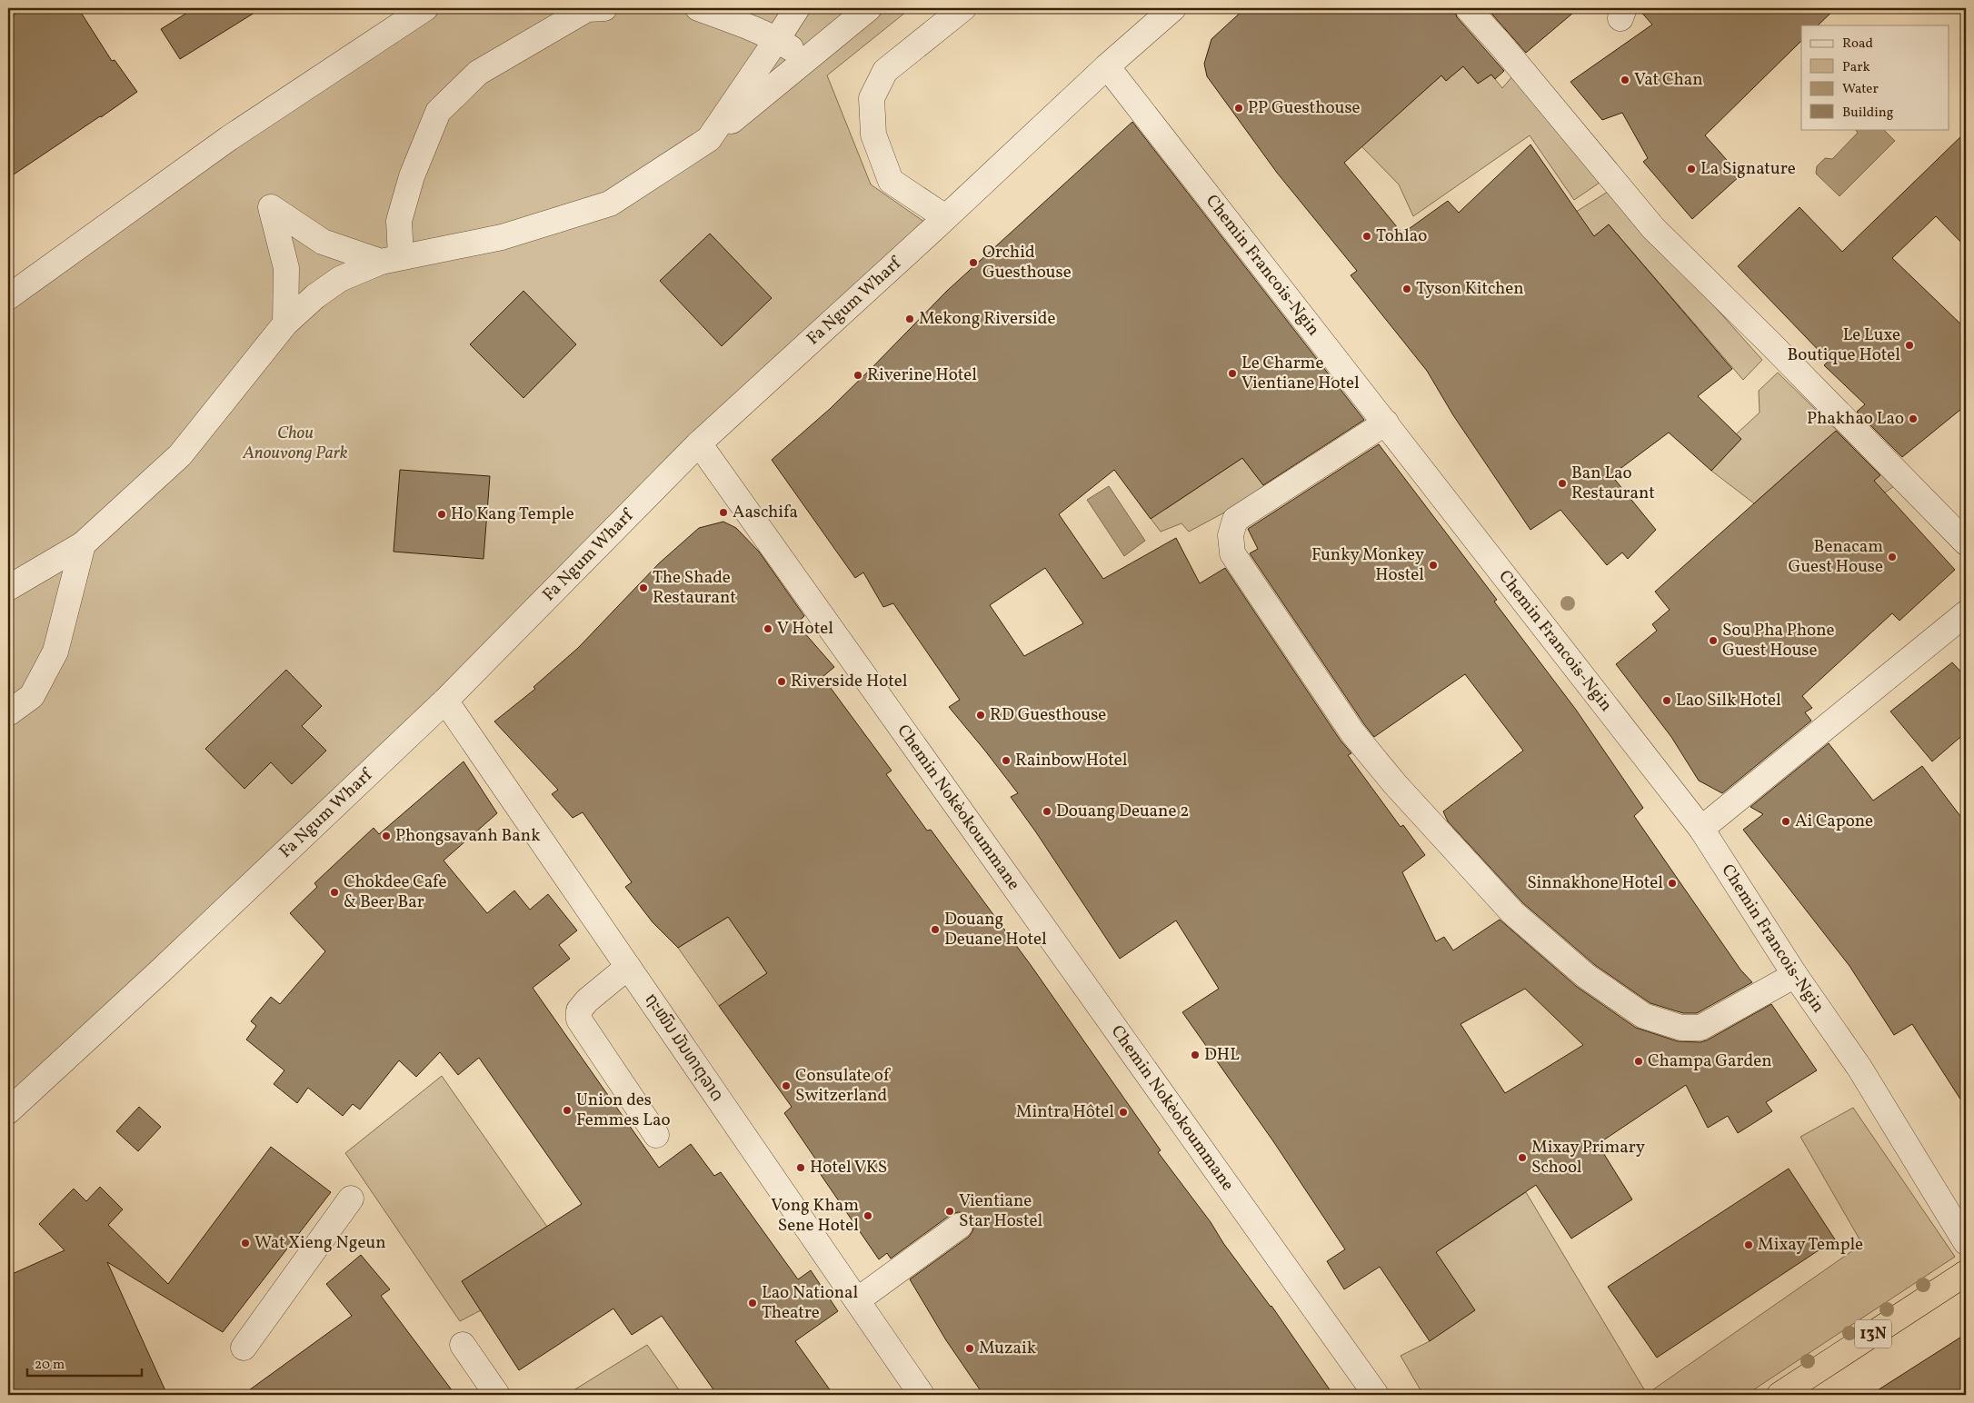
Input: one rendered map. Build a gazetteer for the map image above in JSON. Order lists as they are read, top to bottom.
{
  "streets": {
    "highway": ["13N"],
    "street": [
      "Chemin Francois-Ngin",
      "Fa Ngum Wharf",
      "Chemin Nokèokoummane",
      "ຖະໜົນ ມັນທາຕຸລາດ"
    ]
  },
  "crossings": [
    ["Chemin Francois-Ngin", "Fa Ngum Wharf"],
    ["Fa Ngum Wharf", "Chemin Nokèokoummane"],
    ["Fa Ngum Wharf", "ຖະໜົນ ມັນທາຕຸລາດ"]
  ],
  "parks": ["Chou Anouvong Park"],
  "places": [
    "Vat Chan",
    "PP Guesthouse",
    "La Signature",
    "Tohlao",
    "Orchid Guesthouse",
    "Tyson Kitchen",
    "Mekong Riverside",
    "Le Luxe Boutique Hotel",
    "Le Charme Vientiane Hotel",
    "Riverine Hotel",
    "Phakhao Lao",
    "Ban Lao Restaurant",
    "Aaschifa",
    "Ho Kang Temple",
    "Benacam Guest House",
    "Funky Monkey Hostel",
    "The Shade Restaurant",
    "V Hotel",
    "Sou Pha Phone Guest House",
    "Riverside Hotel",
    "Lao Silk Hotel",
    "RD Guesthouse",
    "Rainbow Hotel",
    "Douang Deuane 2",
    "Ai Capone",
    "Phongsavanh Bank",
    "Sinnakhone Hotel",
    "Chokdee Cafe & Beer Bar",
    "Douang Deuane Hotel",
    "DHL",
    "Champa Garden",
    "Consulate of Switzerland",
    "Union des Femmes Lao",
    "Mintra Hôtel",
    "Mixay Primary School",
    "Hotel VKS",
    "Vientiane Star Hostel",
    "Vong Kham Sene Hotel",
    "Wat Xieng Ngeun",
    "Mixay Temple",
    "Lao National Theatre",
    "Muzaik"
  ],
  "legend": [
    "Road",
    "Park",
    "Water",
    "Building"
  ],
  "scale_bar": "20 m"
}
